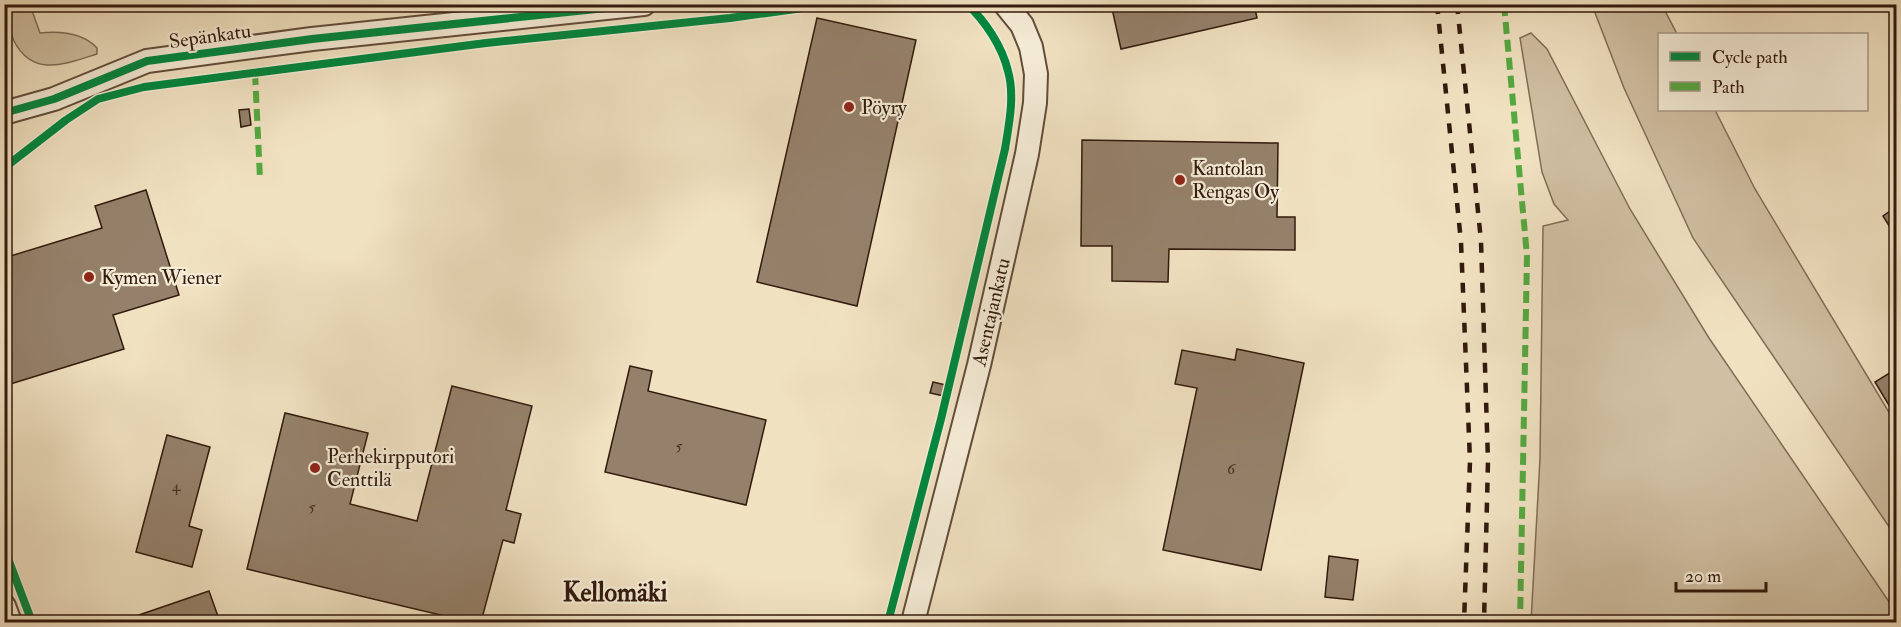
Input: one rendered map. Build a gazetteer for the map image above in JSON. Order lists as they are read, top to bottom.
{
  "streets": {
    "street": ["Sepänkatu", "Asentajankatu"]
  },
  "districts": ["Kellomäki"],
  "places": [
    "Pöyry",
    "Kantolan Rengas Oy",
    "Kymen Wiener",
    "Perhekirpputori Centtilä"
  ],
  "house_numbers": [
    "5",
    "6",
    "4",
    "5"
  ],
  "legend": ["Cycle path", "Path"],
  "scale_bar": "20 m"
}
